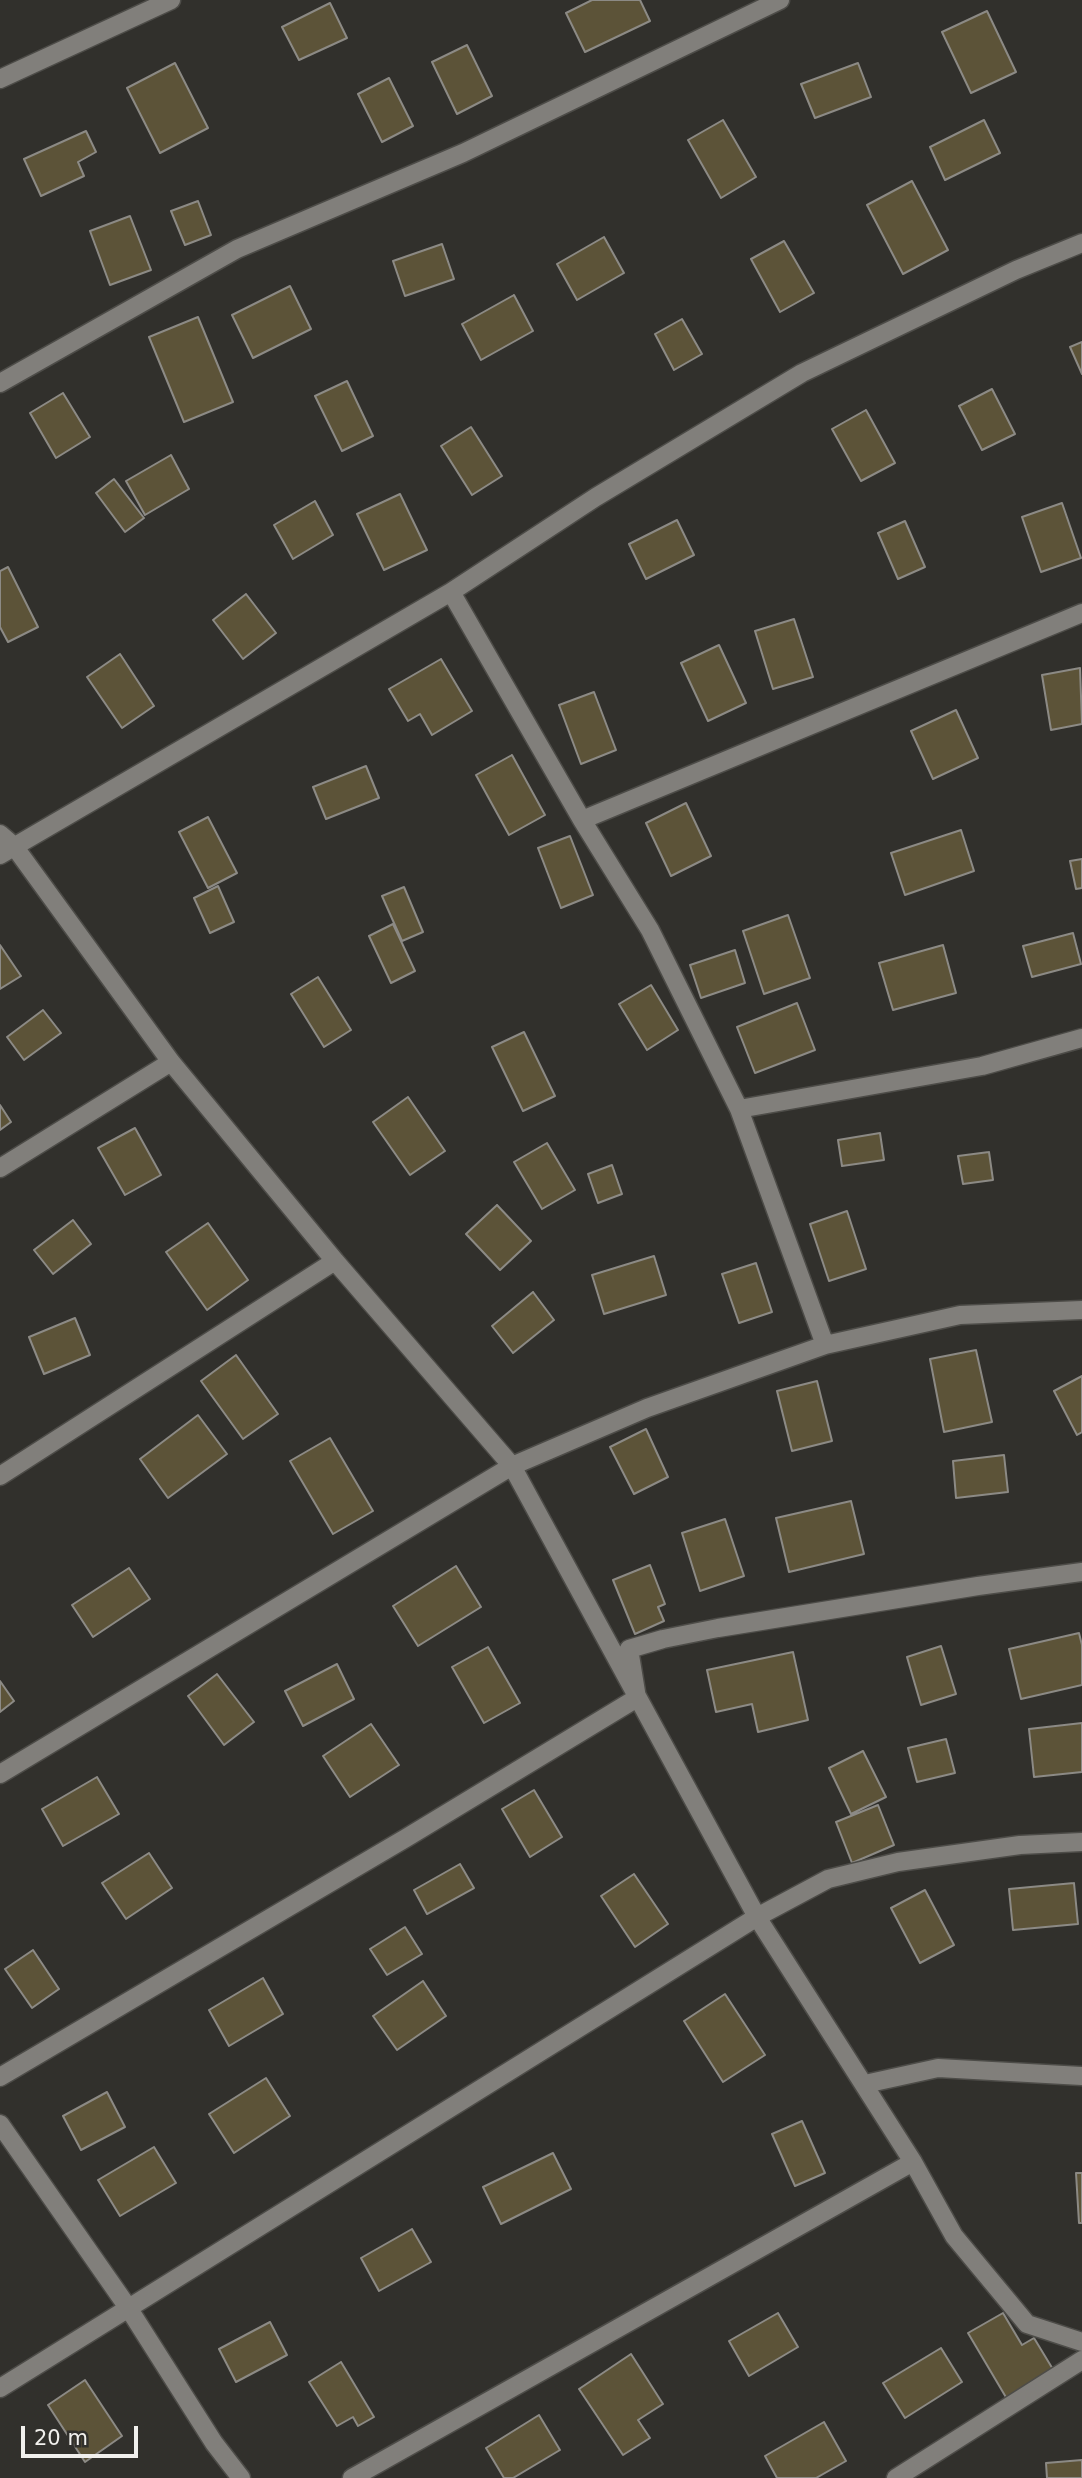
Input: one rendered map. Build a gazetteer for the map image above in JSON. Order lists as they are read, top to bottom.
{
  "scale_bar": "20 m"
}
